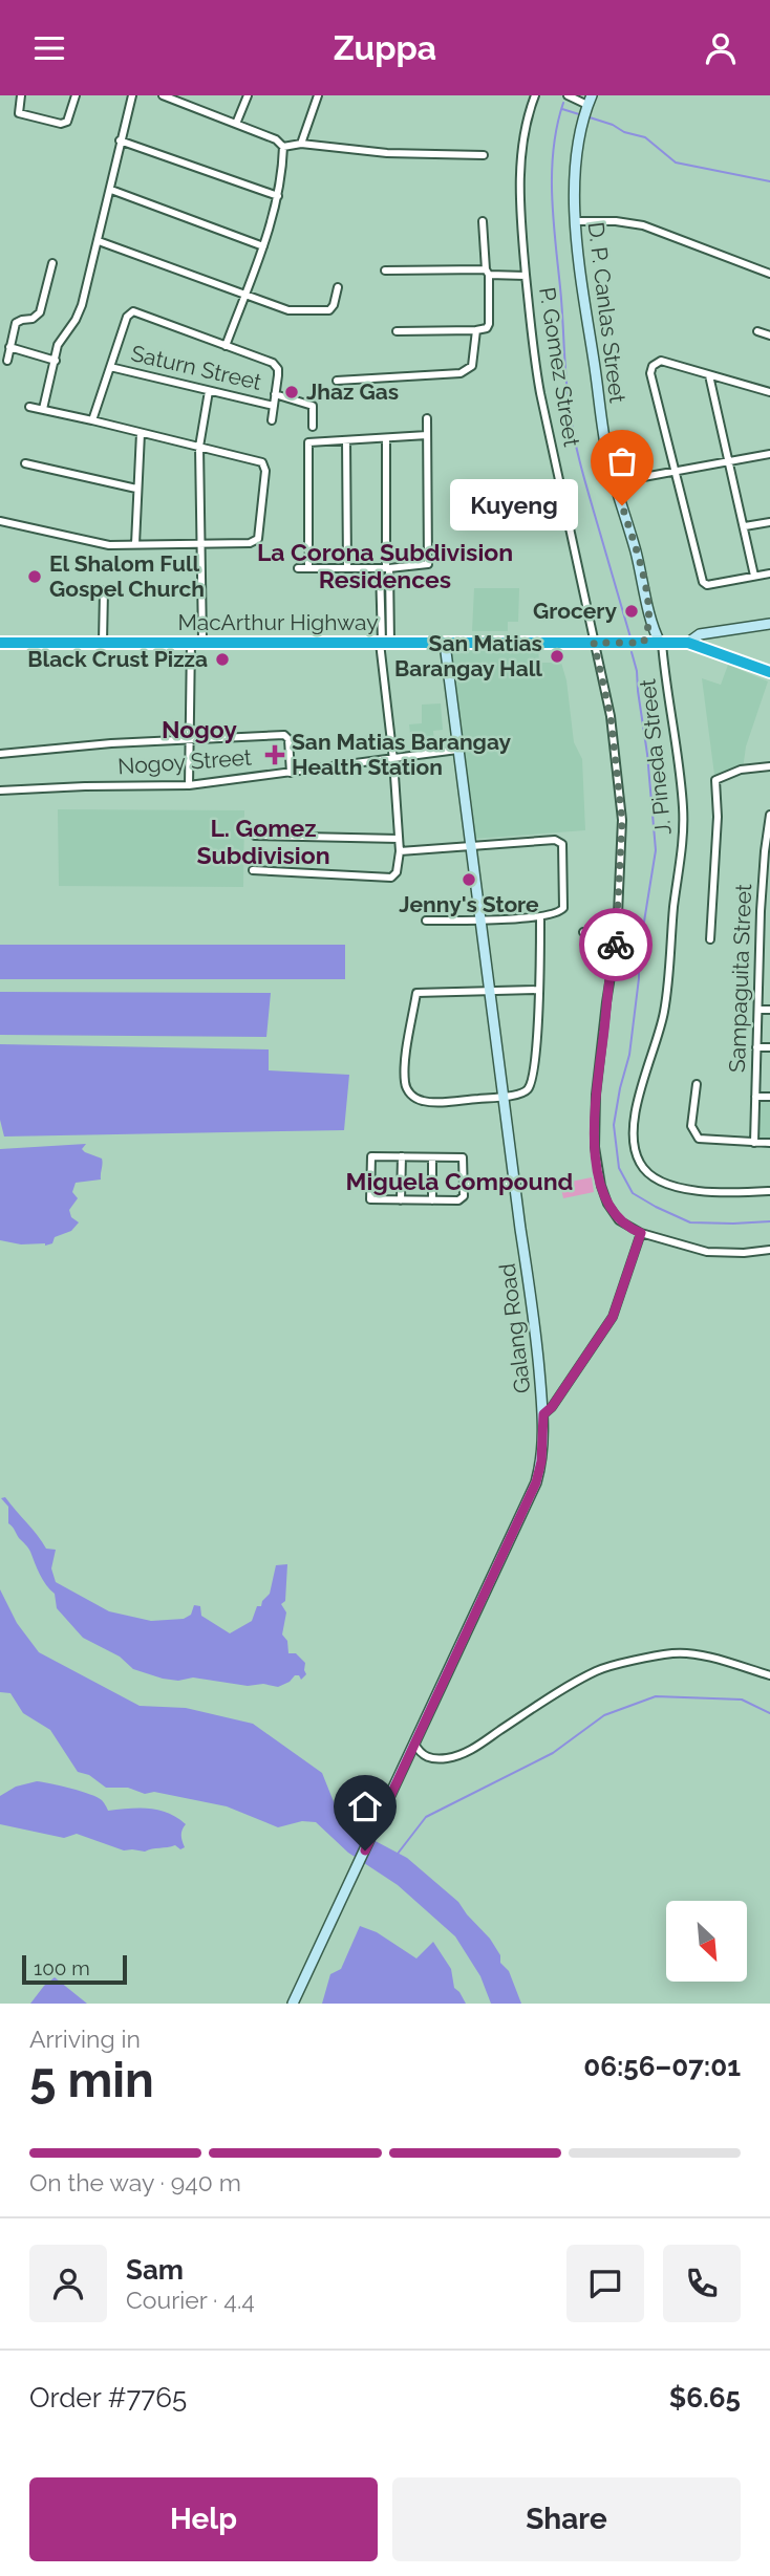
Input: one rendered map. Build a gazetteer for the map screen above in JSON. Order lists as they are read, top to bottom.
{
  "streets": {
    "highway": ["MacArthur Highway"],
    "street": [
      "D. P. Canlas Street",
      "P. Gomez Street",
      "Saturn Street",
      "J. Pineda Street",
      "Nogoy Street",
      "Sampaguita Street",
      "Galang Road"
    ]
  },
  "crossings": [
    ["D. P. Canlas Street", "MacArthur Highway"],
    ["D. P. Canlas Street", "J. Pineda Street"],
    ["P. Gomez Street", "MacArthur Highway"],
    ["MacArthur Highway", "J. Pineda Street"],
    ["MacArthur Highway", "Galang Road"],
    ["Nogoy Street", "Galang Road"]
  ],
  "districts": [
    "La Corona Subdivision Residences",
    "Nogoy",
    "L. Gomez Subdivision",
    "Miguela Compound"
  ],
  "places": {
    "other": [
      "Jhaz Gas",
      "Kuyeng",
      "El Shalom Full Gospel Church",
      "Grocery",
      "San Matias Barangay Hall",
      "Black Crust Pizza",
      "Jenny's Store"
    ],
    "health": ["San Matias Barangay Health Station"]
  },
  "scale_bar": "100 m",
  "north": "bottom right",
  "page": {
    "header": "Zuppa",
    "bubble": "Kuyeng",
    "scale": "100 m",
    "heading": ["5 min", "Arriving in", "06:56–07:01"],
    "panel": [
      "Sam",
      "Courier · 4.4",
      "Order #7765",
      "$6.65"
    ],
    "bar": "On the way · 940 m",
    "buttons": ["Help", "Share"]
  }
}
